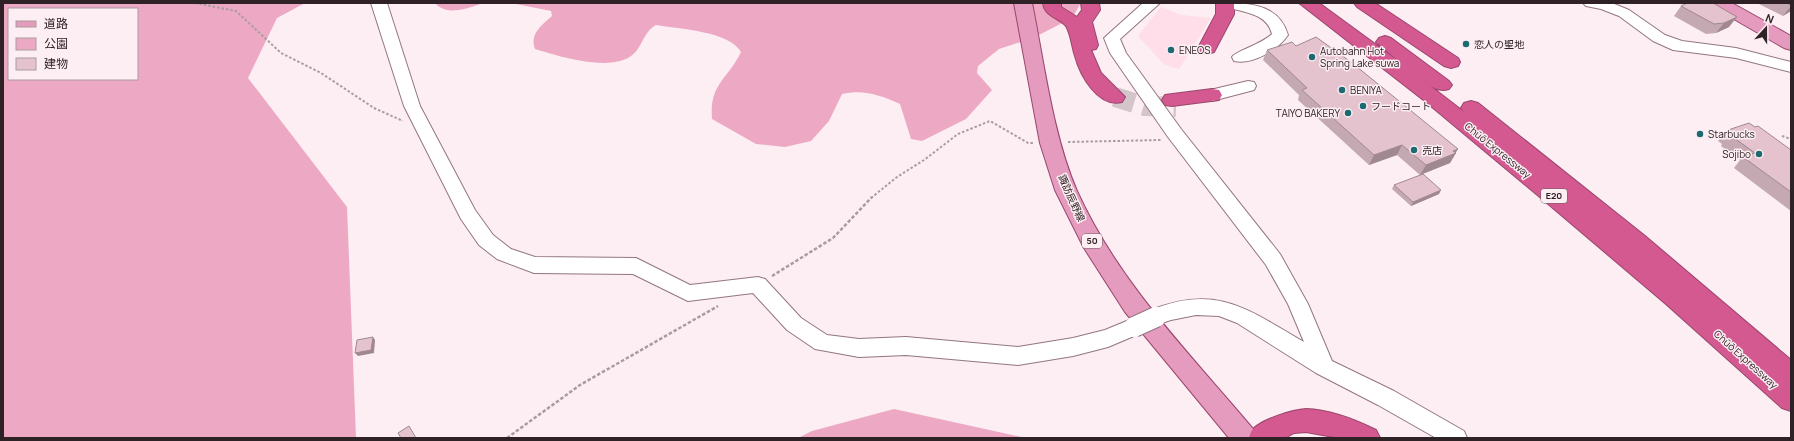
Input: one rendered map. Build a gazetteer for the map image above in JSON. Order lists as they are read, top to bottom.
{
  "streets": {
    "highway": ["Chūō Expressway", "E20"],
    "main road": ["諏訪辰野線", "50"]
  },
  "places": [
    "恋人の聖地",
    "ENEOS",
    "Autobahn Hot Spring Lake suwa",
    "BENIYA",
    "フードコート",
    "TAIYO BAKERY",
    "Starbucks",
    "売店",
    "Sojibo"
  ],
  "legend": ["道路", "公園", "建物"],
  "north": "top"
}
